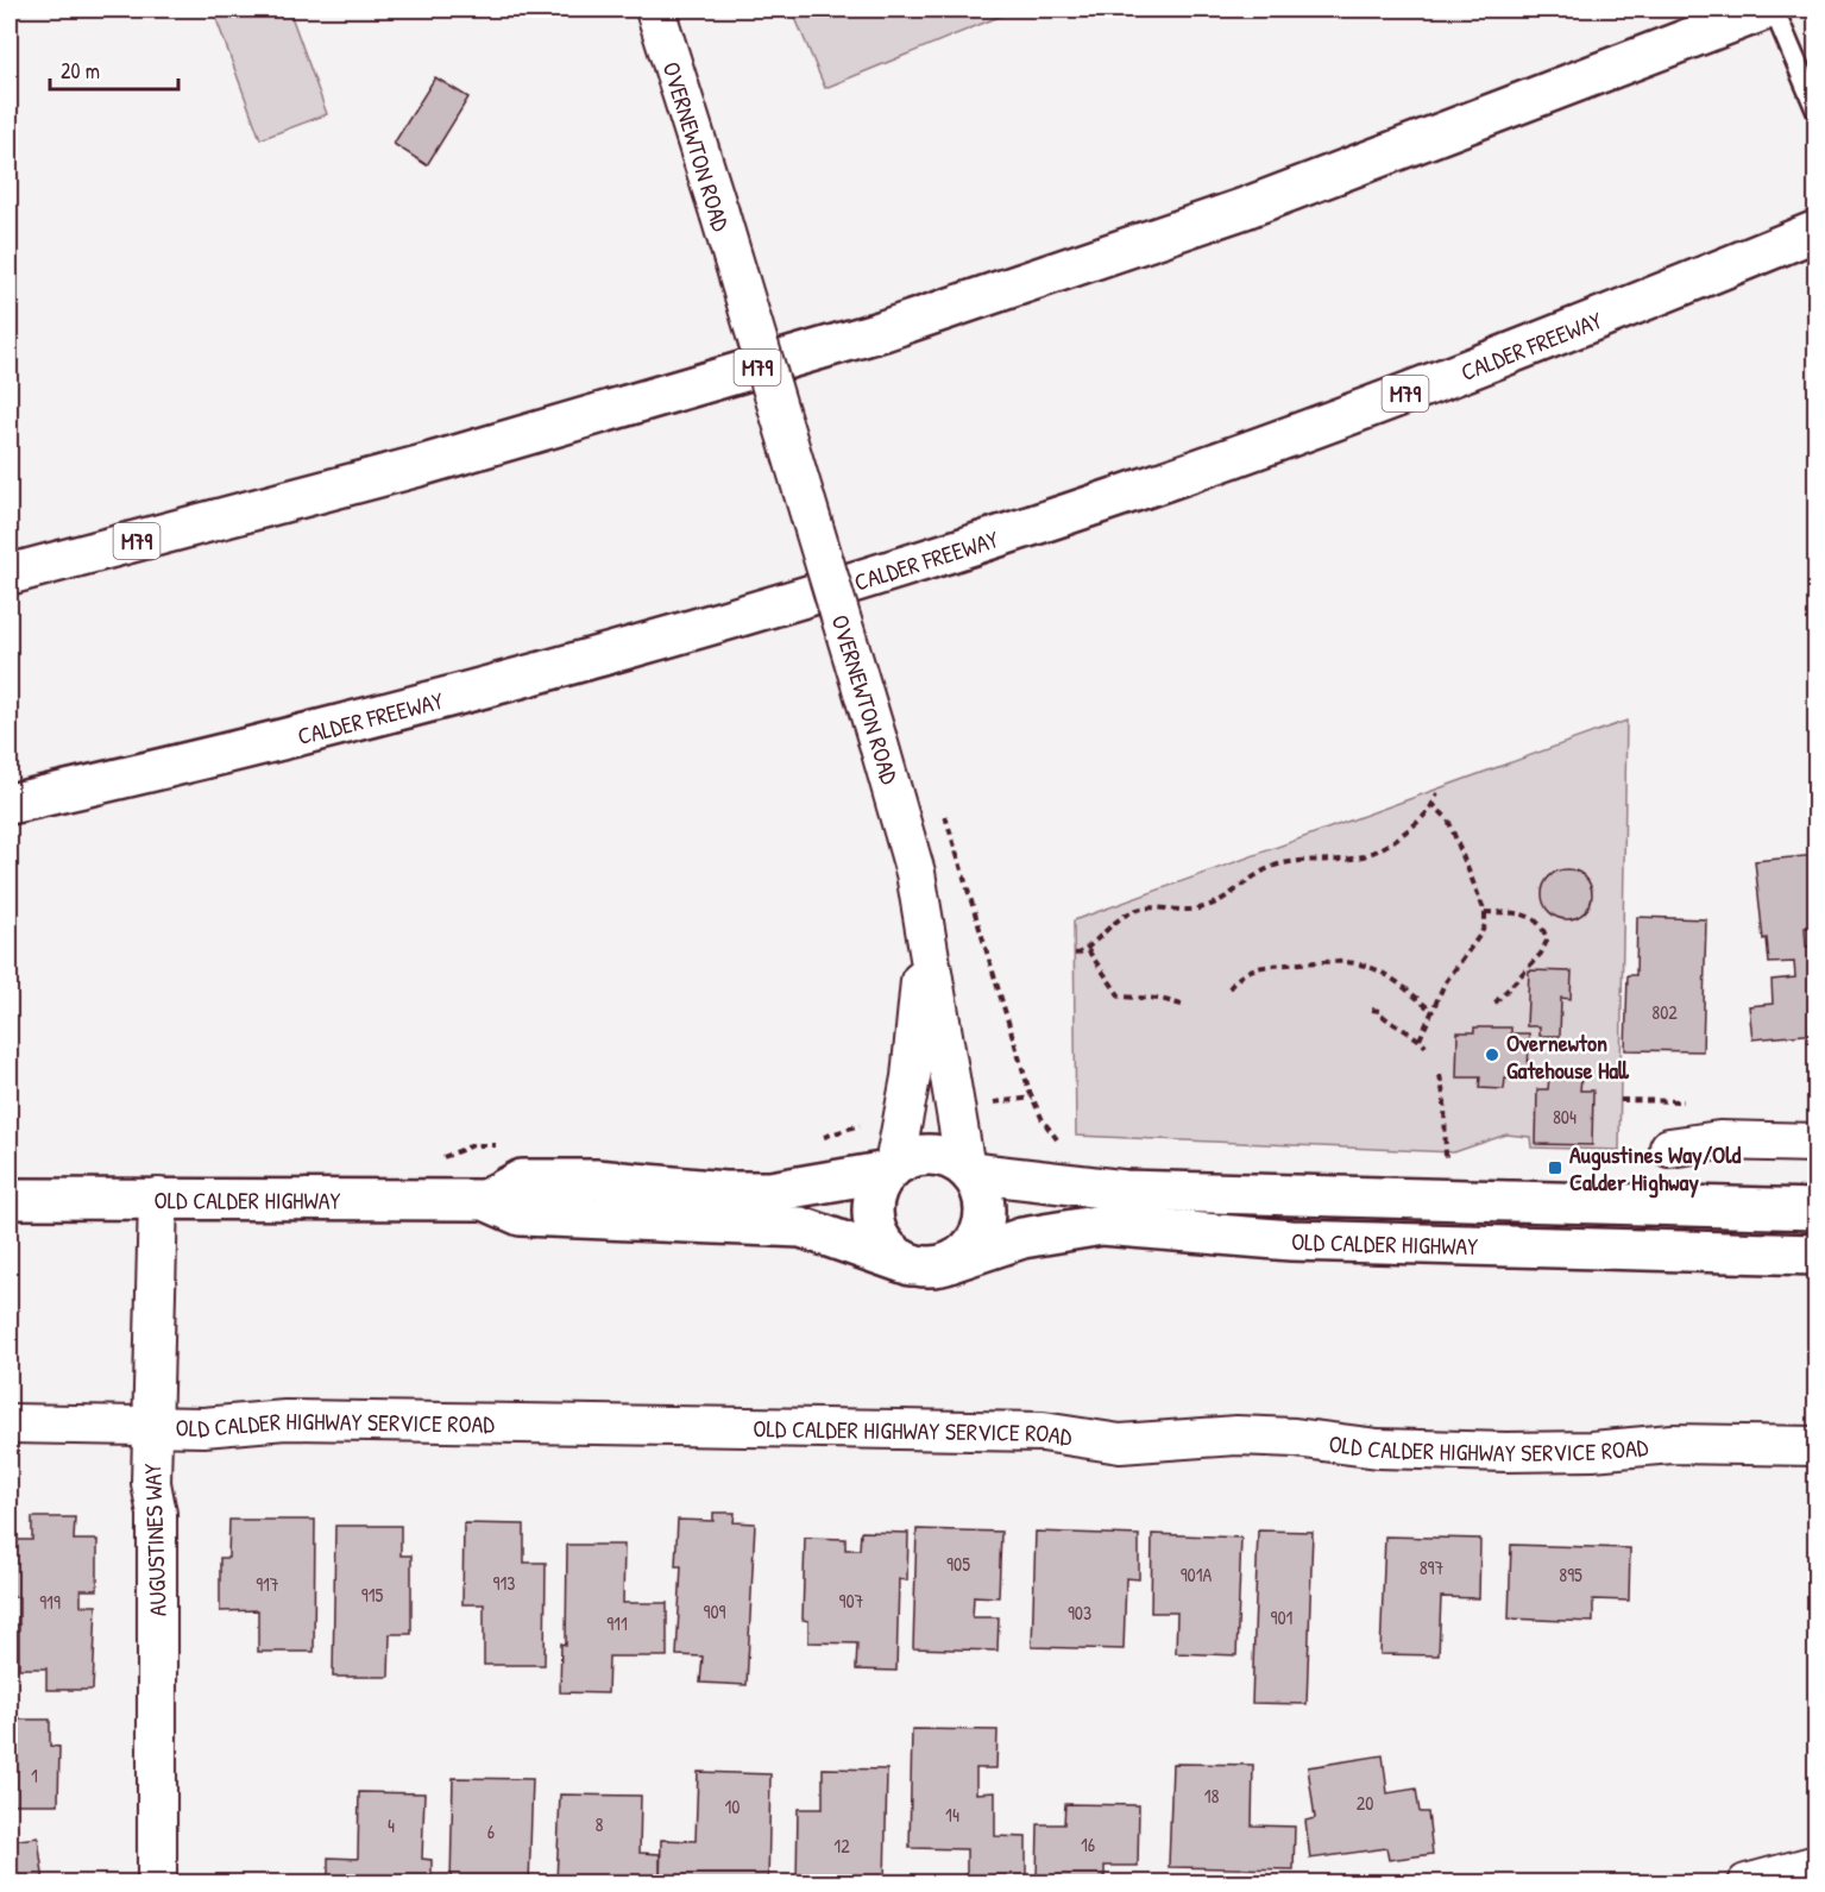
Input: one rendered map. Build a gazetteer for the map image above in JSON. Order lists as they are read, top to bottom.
{
  "streets": {
    "main road": ["CALDER FREEWAY", "M79", "OLD CALDER HIGHWAY"],
    "street": ["OVERNEWTON ROAD", "OLD CALDER HIGHWAY SERVICE ROAD", "AUGUSTINES WAY"]
  },
  "crossings": [
    ["OVERNEWTON ROAD", "OLD CALDER HIGHWAY"],
    ["OLD CALDER HIGHWAY", "AUGUSTINES WAY"],
    ["OLD CALDER HIGHWAY SERVICE ROAD", "AUGUSTINES WAY"]
  ],
  "places": {
    "other": ["Overnewton Gatehouse Hall"],
    "transit": ["Augustines Way/Old Calder Highway"]
  },
  "house_numbers": [
    "802",
    "804",
    "905",
    "897",
    "901A",
    "895",
    "913",
    "917",
    "915",
    "907",
    "919",
    "909",
    "903",
    "901",
    "911",
    "1",
    "18",
    "20",
    "10",
    "14",
    "8",
    "4",
    "6",
    "16",
    "12"
  ],
  "scale_bar": "20 m"
}
